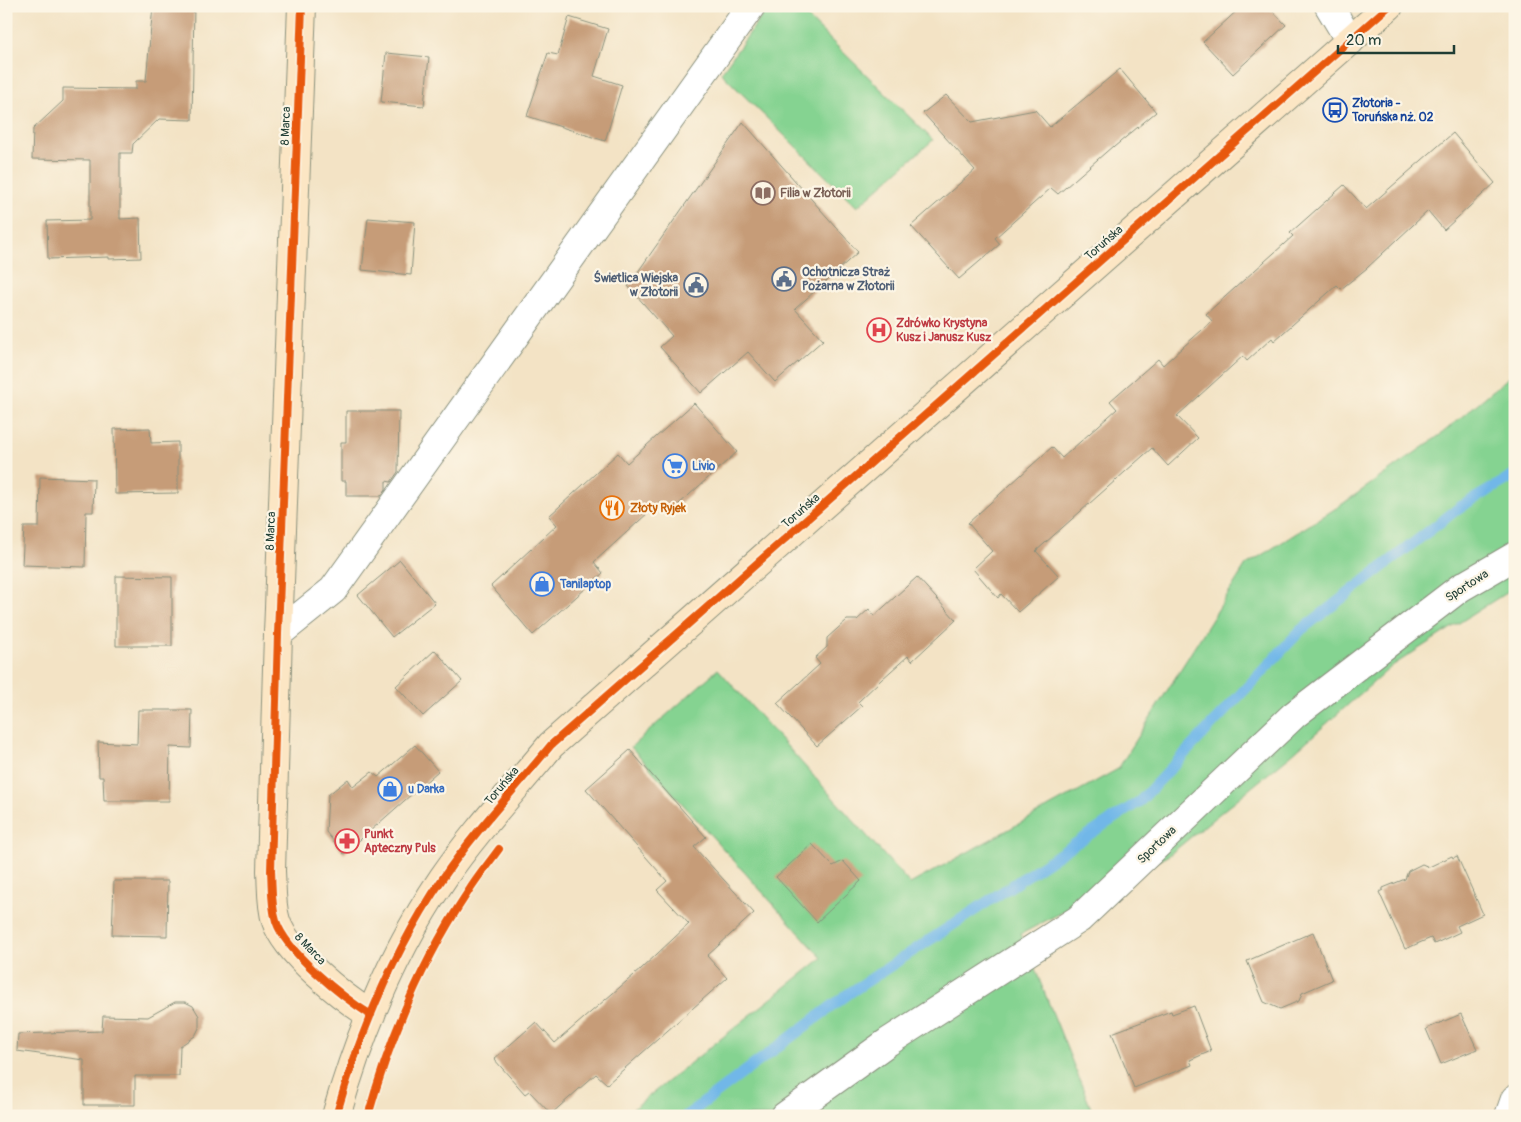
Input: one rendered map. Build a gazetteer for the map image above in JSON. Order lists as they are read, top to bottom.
{
  "streets": {
    "main road": ["8 Marca", "Toruńska"],
    "street": ["Sportowa"]
  },
  "crossings": [
    ["8 Marca", "Toruńska"]
  ],
  "places": {
    "bus stop": ["Złotoria - Toruńska nż. 02"],
    "library": ["Filia w Złotorii"],
    "public building": ["Ochotnicza Straż Pożarna w Złotorii", "Świetlica Wiejska w Złotorii"],
    "hospital": ["Zdrówko Krystyna Kusz i Janusz Kusz"],
    "supermarket": ["Livio"],
    "restaurant": ["Złoty Ryjek"],
    "shop": ["Tanilaptop", "u Darka"],
    "pharmacy": ["Punkt Apteczny Puls"]
  },
  "scale_bar": "20 m"
}
